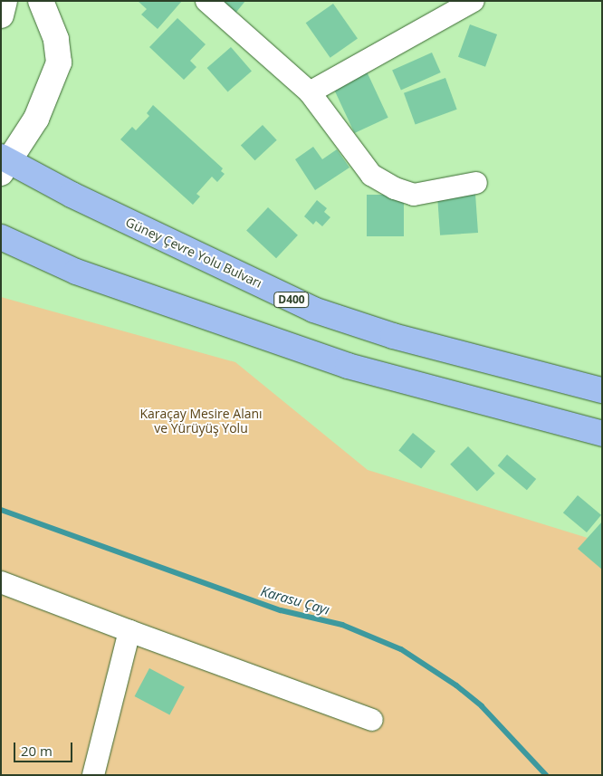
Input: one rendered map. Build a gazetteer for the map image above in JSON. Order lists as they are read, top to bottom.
{
  "streets": {
    "highway": ["Güney Çevre Yolu Bulvarı", "D400"]
  },
  "water": ["Karasu Çayı"],
  "parks": ["Karaçay Mesire Alanı ve Yürüyüş Yolu"],
  "scale_bar": "20 m"
}
